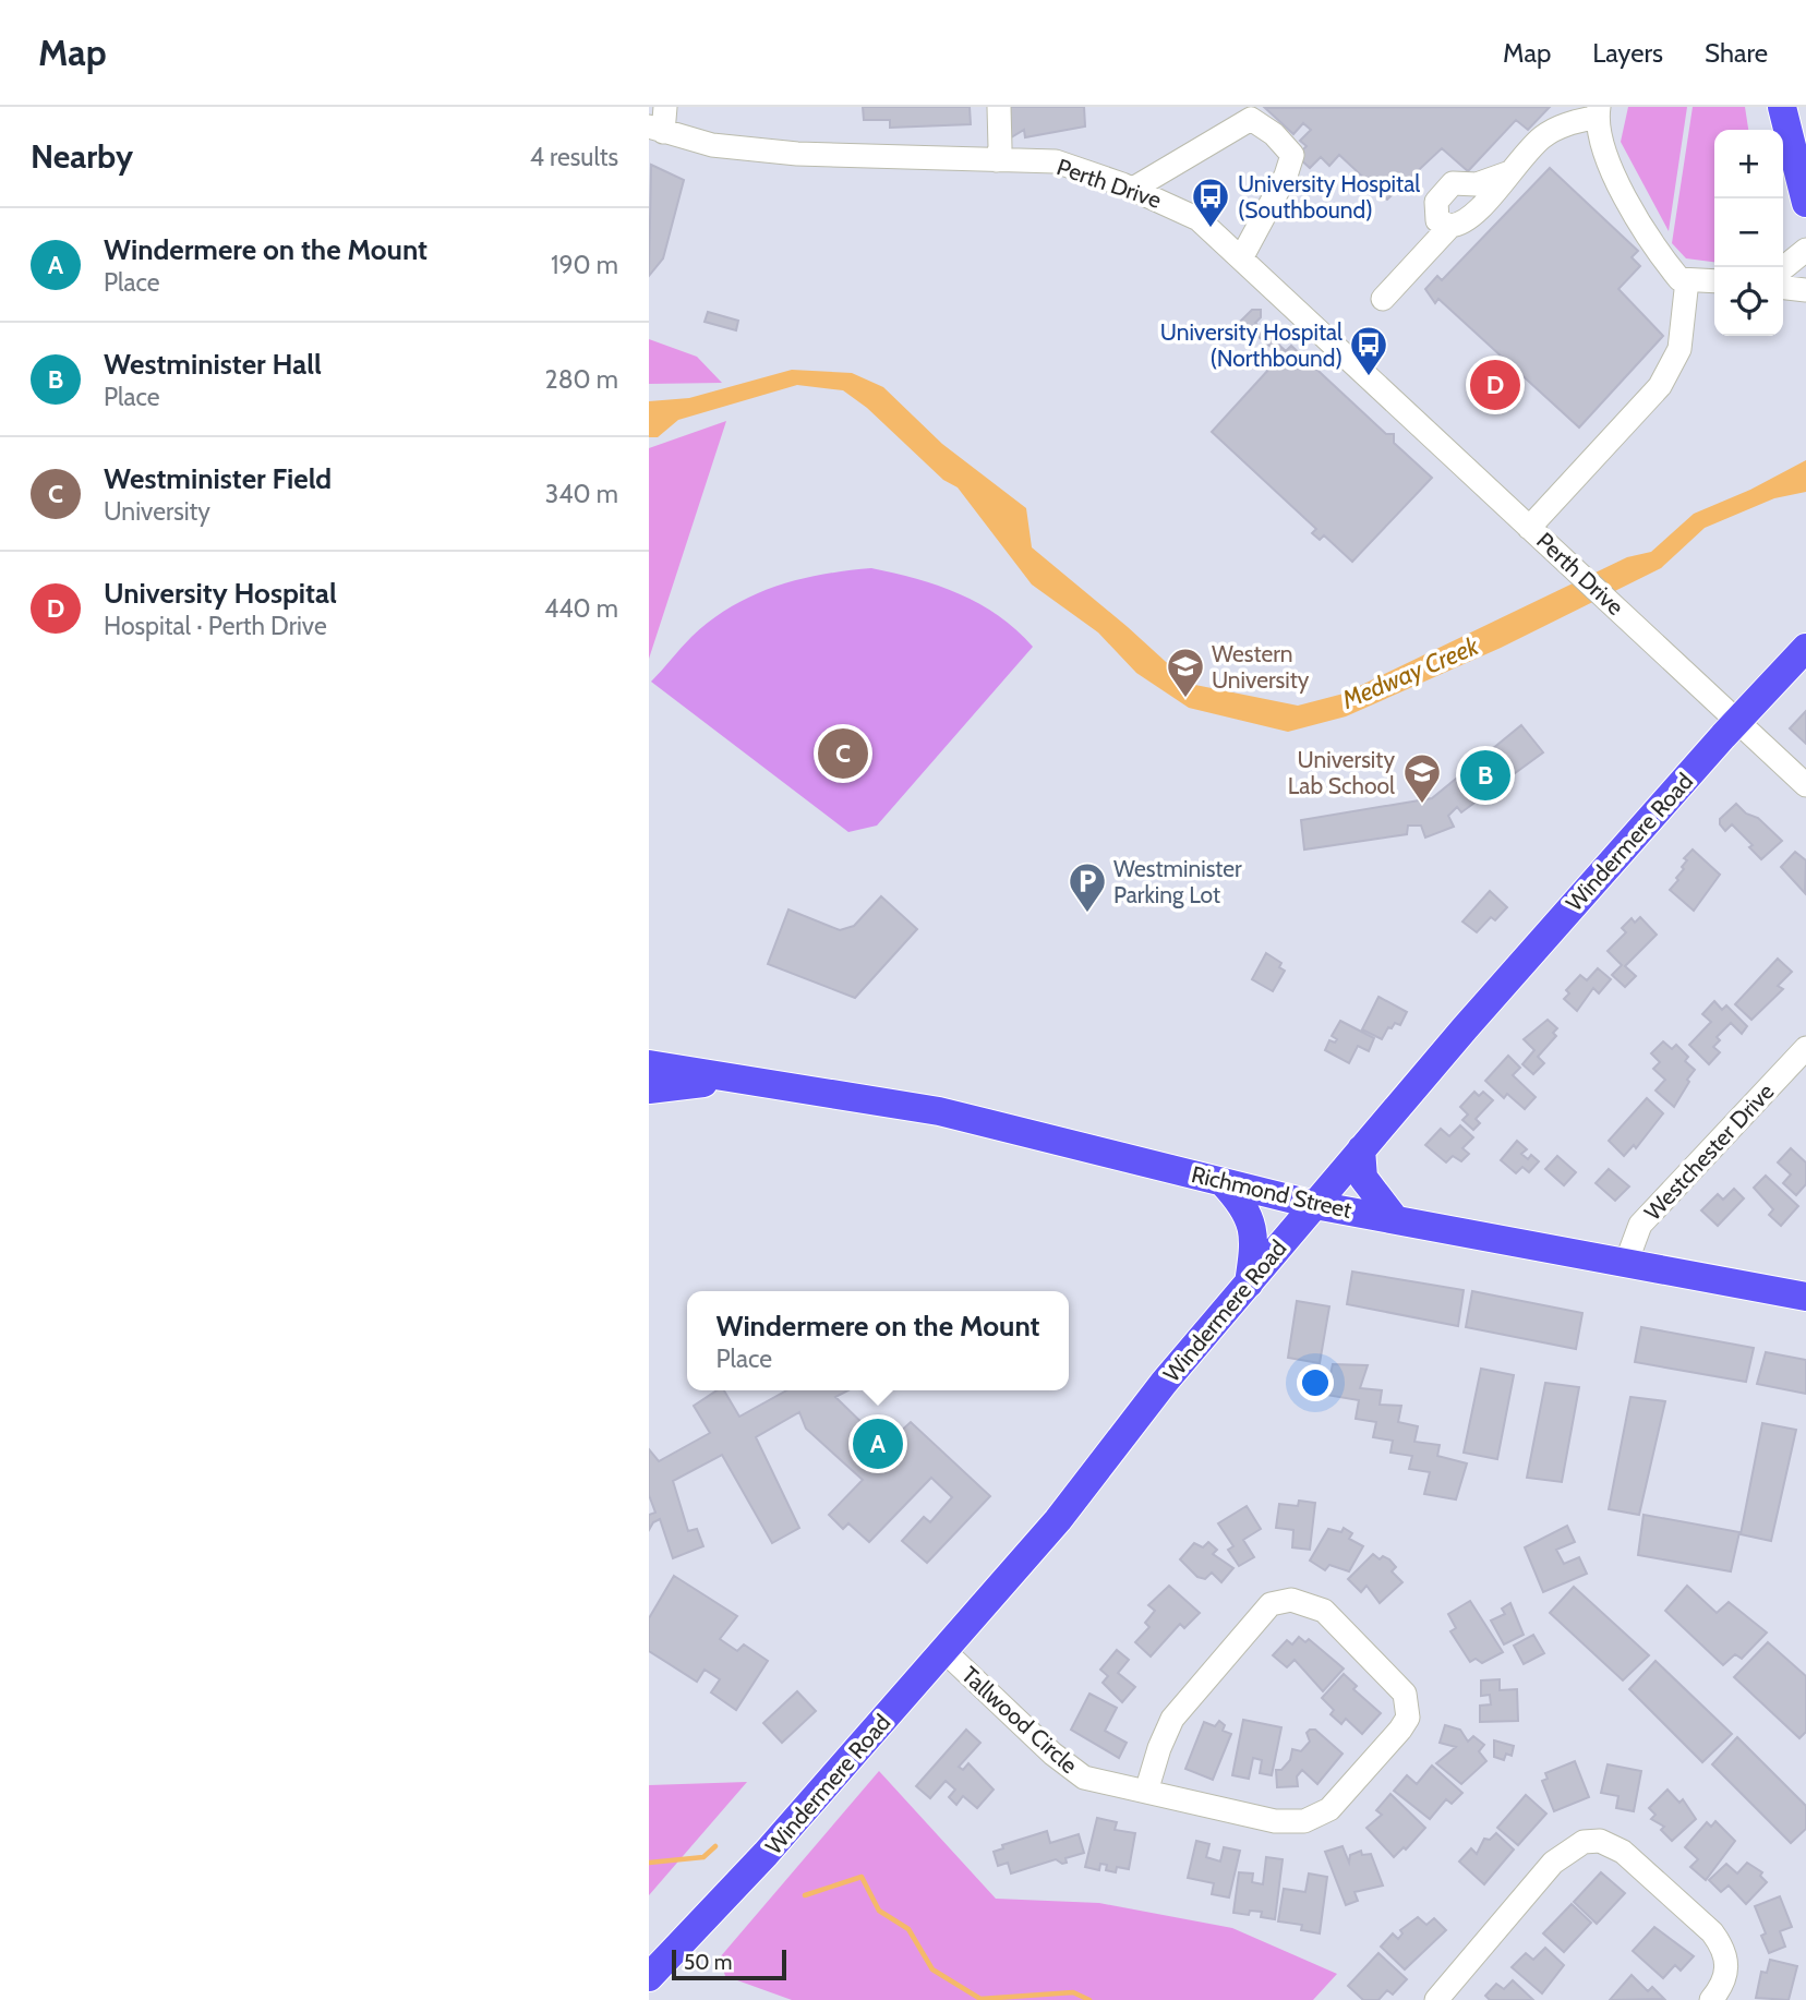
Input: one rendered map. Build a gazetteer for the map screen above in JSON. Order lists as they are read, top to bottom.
{
  "streets": {
    "main road": ["Windermere Road", "Richmond Street"],
    "street": ["Perth Drive", "Westchester Drive", "Tallwood Circle"]
  },
  "crossings": [
    ["Perth Drive", "Windermere Road"],
    ["Windermere Road", "Richmond Street"],
    ["Windermere Road", "Tallwood Circle"],
    ["Westchester Drive", "Richmond Street"]
  ],
  "water": ["Medway Creek"],
  "places": {
    "bus stop": ["University Hospital (Southbound)", "University Hospital (Northbound)"],
    "school or university": ["Western University", "University Lab School"],
    "parking": ["Westminister Parking Lot"]
  },
  "scale_bar": "50 m",
  "page": {
    "header": "Map",
    "nav": ["Map", "Layers", "Share"],
    "heading": ["Nearby", "4 results"],
    "map_buttons": ["+", "−"],
    "list": [
      {
        "mark": "A",
        "name": "Windermere on the Mount",
        "note": "Place",
        "value": "190 m"
      },
      {
        "mark": "B",
        "name": "Westminister Hall",
        "note": "Place",
        "value": "280 m"
      },
      {
        "mark": "C",
        "name": "Westminister Field",
        "note": "University",
        "value": "340 m"
      },
      {
        "mark": "D",
        "name": "University Hospital",
        "note": "Hospital · Perth Drive",
        "value": "440 m"
      }
    ],
    "pins": [
      "D",
      "C",
      "B",
      "A"
    ],
    "popup": ["Windermere on the Mount", "Place"],
    "scale": "50 m"
  }
}
